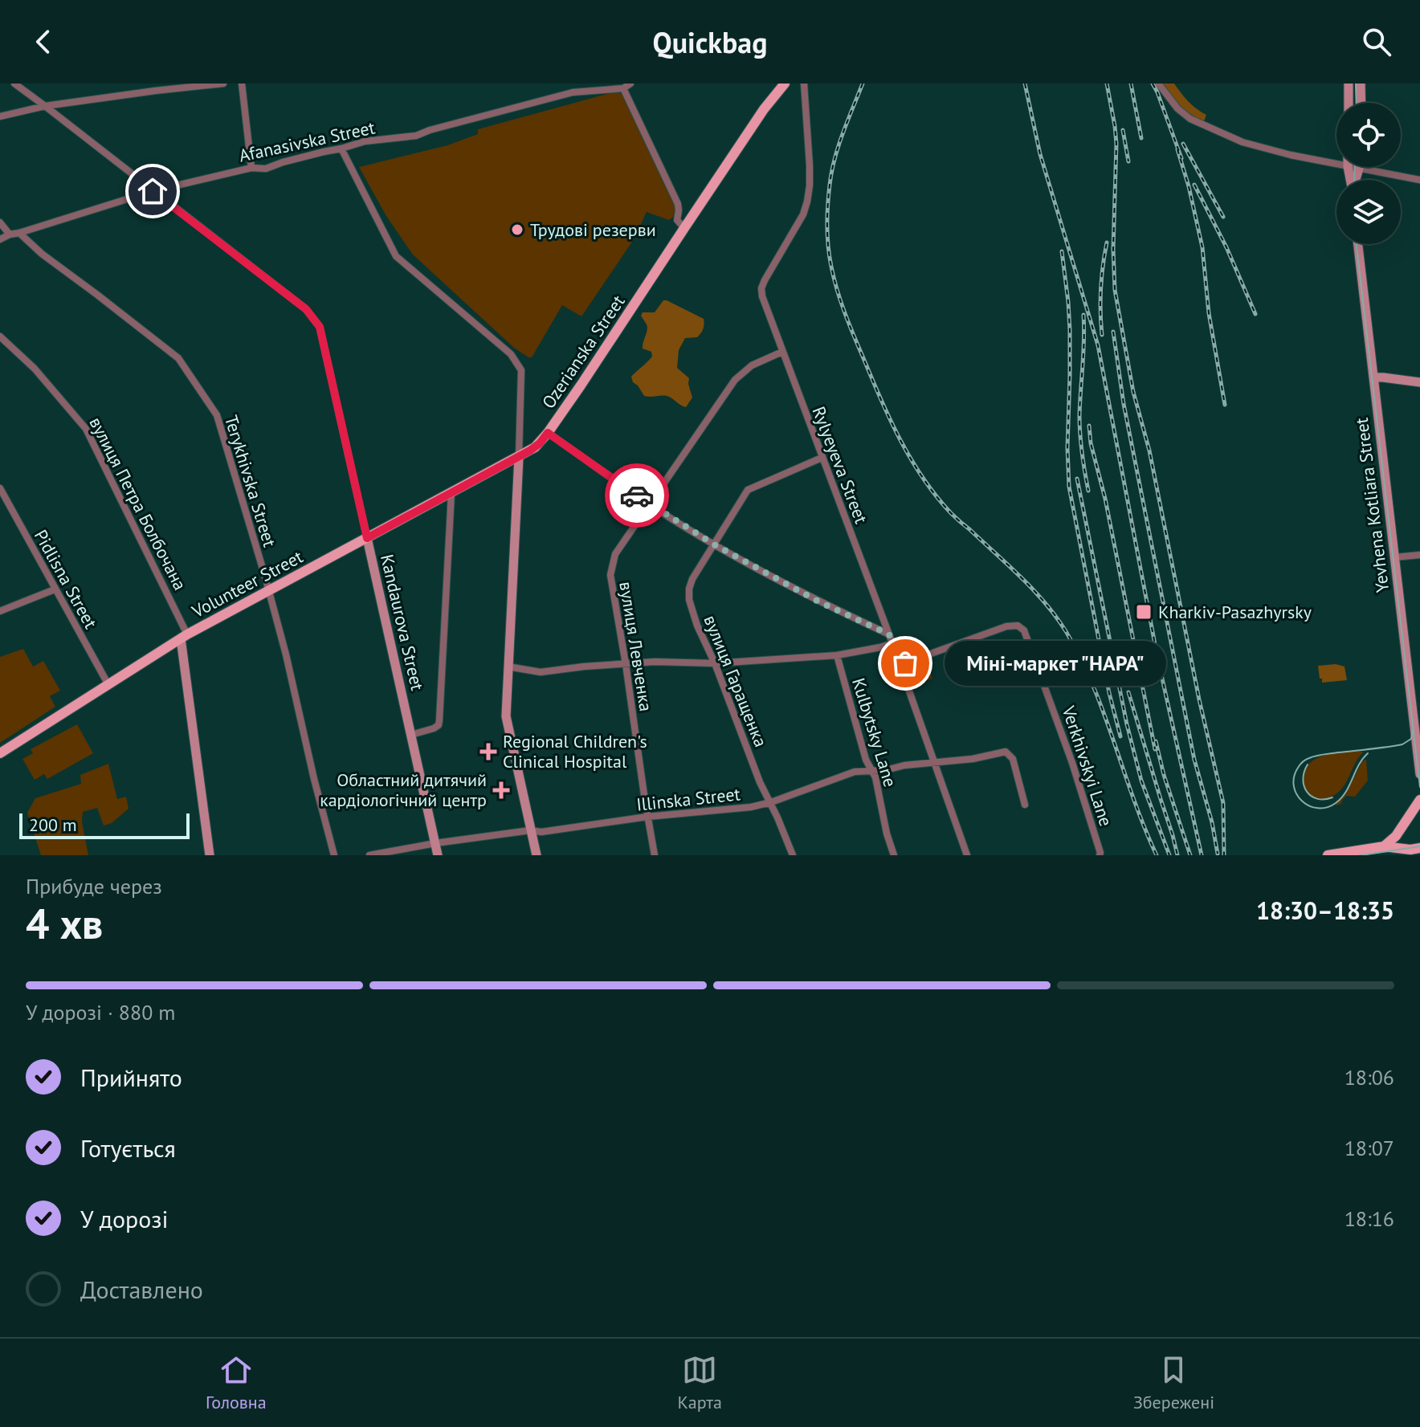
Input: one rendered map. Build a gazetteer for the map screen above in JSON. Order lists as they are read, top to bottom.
{
  "streets": {
    "main road": [
      "Ozerianska Street",
      "вулиця Петра Болбочана",
      "Yevhena Kotliara Street",
      "Volunteer Street",
      "Kandaurova Street"
    ],
    "street": [
      "Afanasivska Street",
      "Rylyeyeva Street",
      "Terykhivska Street",
      "Pidlisna Street",
      "вулиця Левченка",
      "вулиця Гаращенка",
      "Kulbytsky Lane",
      "Verkhivskyi Lane",
      "Illinska Street"
    ]
  },
  "crossings": [
    ["Afanasivska Street", "Terykhivska Street"],
    ["Afanasivska Street", "Kandaurova Street"],
    ["Ozerianska Street", "Volunteer Street"],
    ["Rylyeyeva Street", "вулиця Левченка"],
    ["Rylyeyeva Street", "вулиця Гаращенка"],
    ["Rylyeyeva Street", "Verkhivskyi Lane"],
    ["Rylyeyeva Street", "Illinska Street"],
    ["Terykhivska Street", "Volunteer Street"],
    ["вулиця Петра Болбочана", "Volunteer Street"],
    ["Pidlisna Street", "Volunteer Street"],
    ["Volunteer Street", "Kandaurova Street"],
    ["Kandaurova Street", "Illinska Street"],
    ["вулиця Левченка", "Illinska Street"],
    ["вулиця Гаращенка", "Illinska Street"],
    ["Kulbytsky Lane", "Illinska Street"]
  ],
  "places": {
    "other": ["Трудові резерви", "Міні-маркет \"НАРА\""],
    "transit": ["Kharkіv-Pasazhyrsky"],
    "health": ["Regional Children's Clinical Hospital", "Областний дитячий кардіологічний центр"]
  },
  "scale_bar": "200 m",
  "page": {
    "header": "Quickbag",
    "bubble": "Міні-маркет \"НАРА\"",
    "scale": "200 m",
    "heading": ["4 хв", "Прибуде через", "18:30–18:35"],
    "bar": "У дорозі · 880 m",
    "list": [
      ["Прийнято", "18:06"],
      ["Готується", "18:07"],
      ["У дорозі", "18:16"],
      "Доставлено"
    ],
    "tabs": ["Головна", "Карта", "Збережені"]
  }
}
